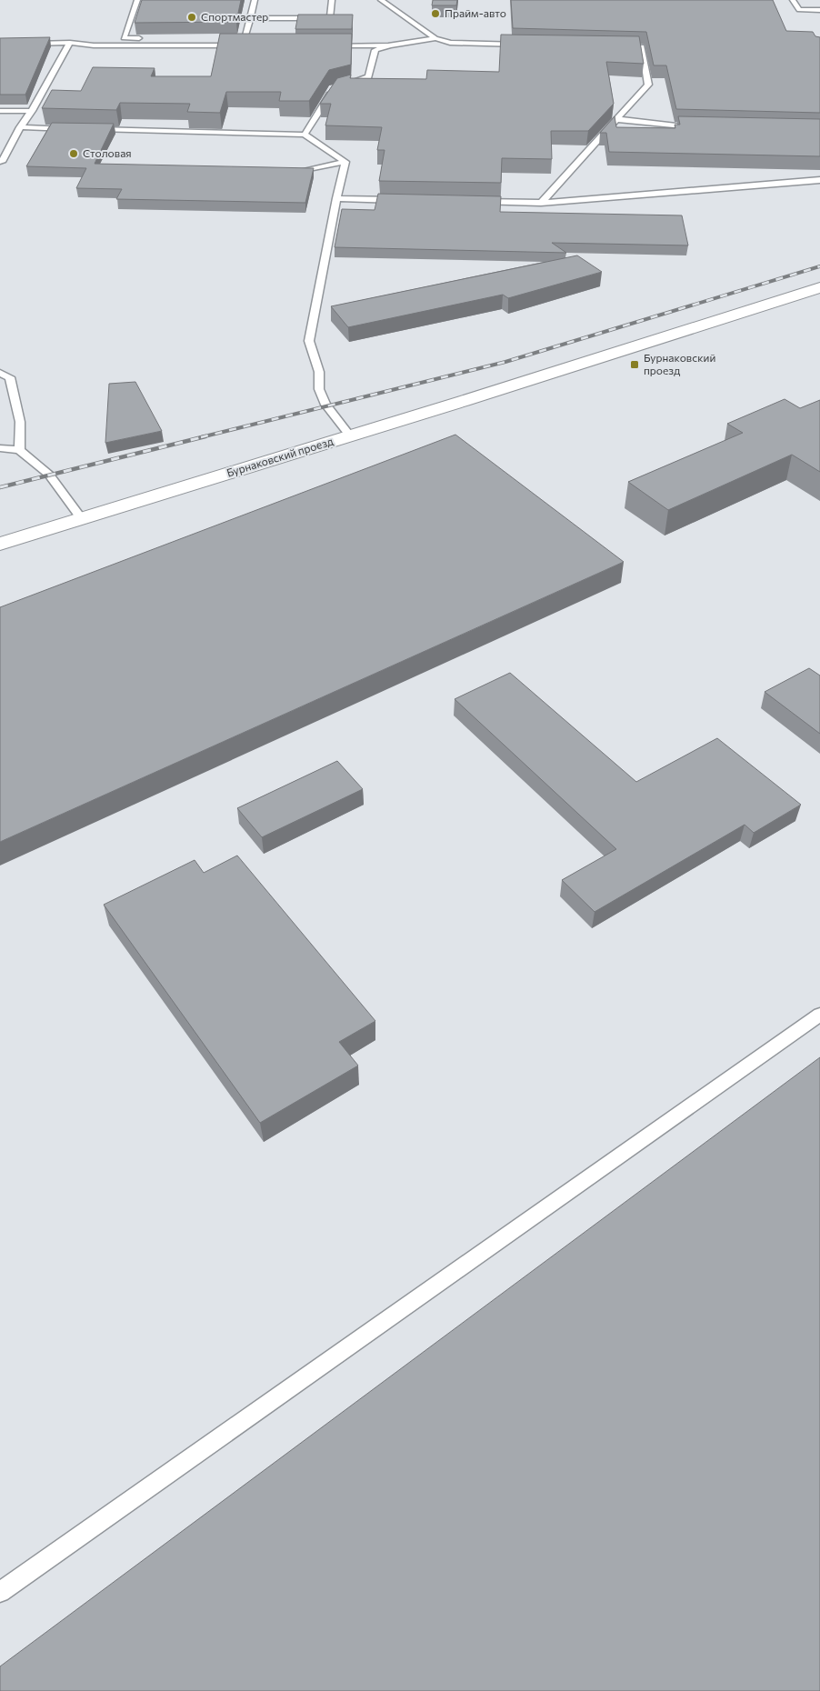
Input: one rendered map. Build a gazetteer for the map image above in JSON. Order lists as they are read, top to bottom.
{
  "streets": {
    "main road": ["Бурнаковский проезд"]
  },
  "places": {
    "other": ["Прайм-авто", "Спортмастер", "Столовая"],
    "transit": ["Бурнаковский проезд"]
  }
}
